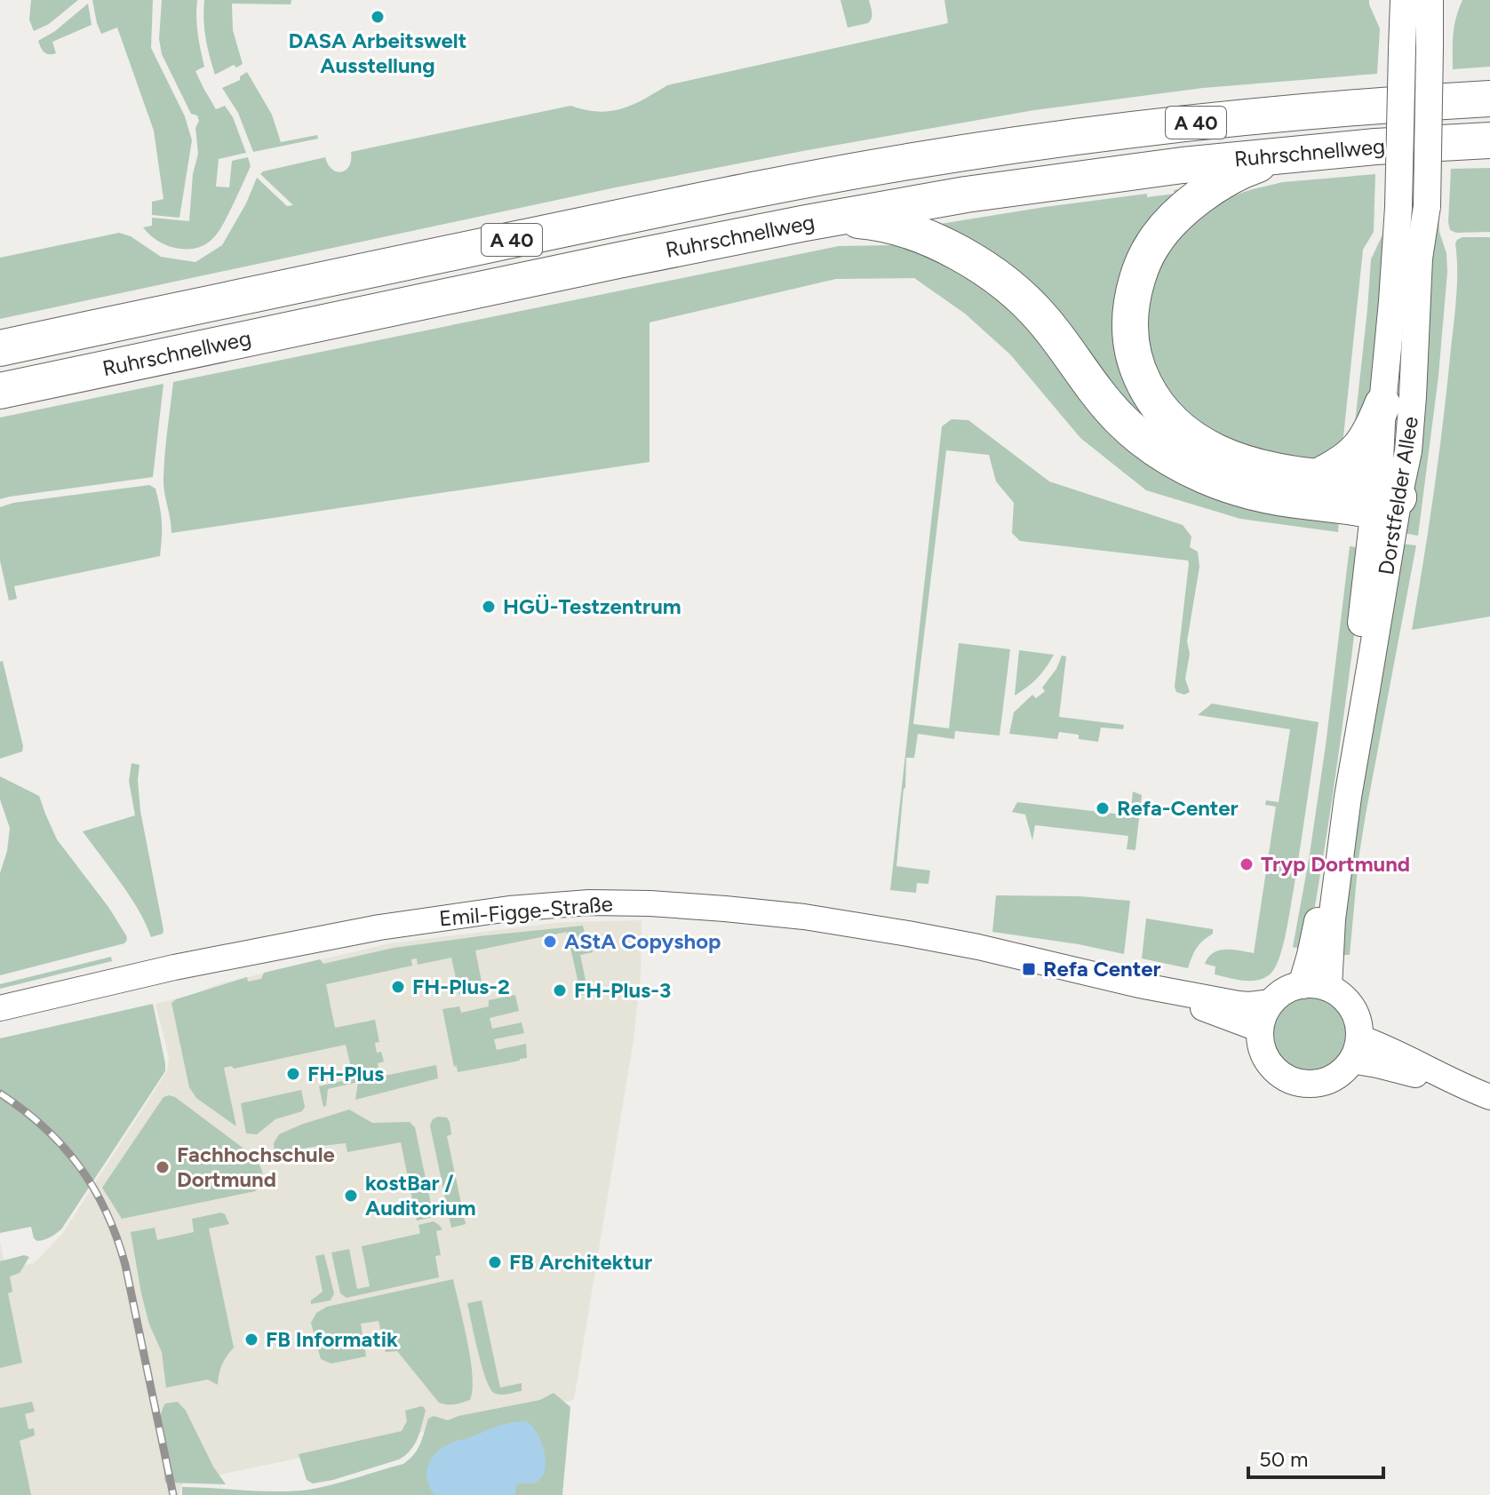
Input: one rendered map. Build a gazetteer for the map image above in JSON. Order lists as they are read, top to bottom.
{
  "streets": {
    "highway": ["A 40", "Ruhrschnellweg"],
    "main road": ["Dorstfelder Allee", "Emil-Figge-Straße"]
  },
  "crossings": [
    ["Dorstfelder Allee", "Emil-Figge-Straße"]
  ],
  "places": {
    "other": [
      "DASA Arbeitswelt Ausstellung",
      "HGÜ-Testzentrum",
      "Refa-Center",
      "Tryp Dortmund",
      "AStA Copyshop",
      "FH-Plus-2",
      "FH-Plus-3",
      "FH-Plus",
      "Fachhochschule Dortmund",
      "kostBar / Auditorium",
      "FB Architektur",
      "FB Informatik"
    ],
    "transit": ["Refa Center"]
  },
  "scale_bar": "50 m"
}
